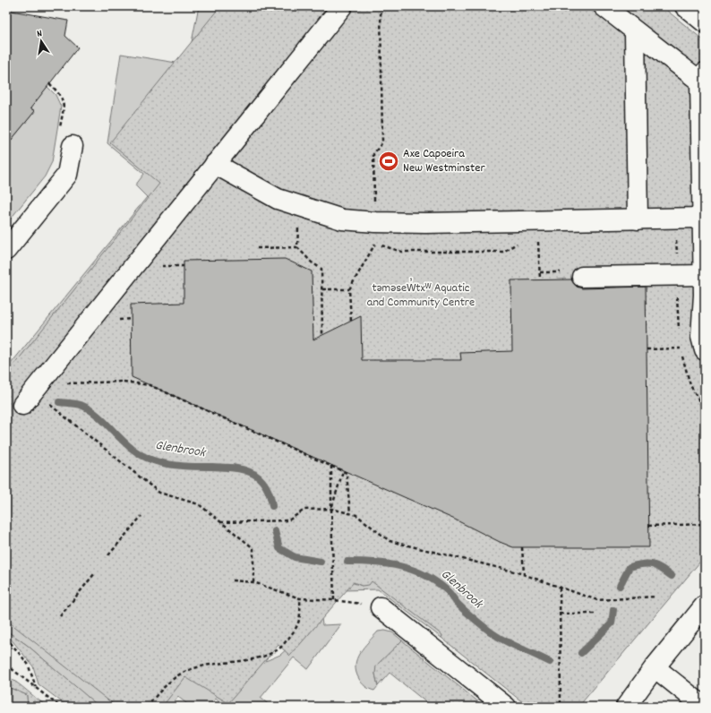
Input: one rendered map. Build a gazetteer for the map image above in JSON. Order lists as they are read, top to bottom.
{
  "water": ["Glenbrook"],
  "parks": ["təməsew̓txʷ Aquatic and Community Centre"],
  "places": {
    "sports": ["Axe Capoeira New Westminster"]
  },
  "north": "top"
}
